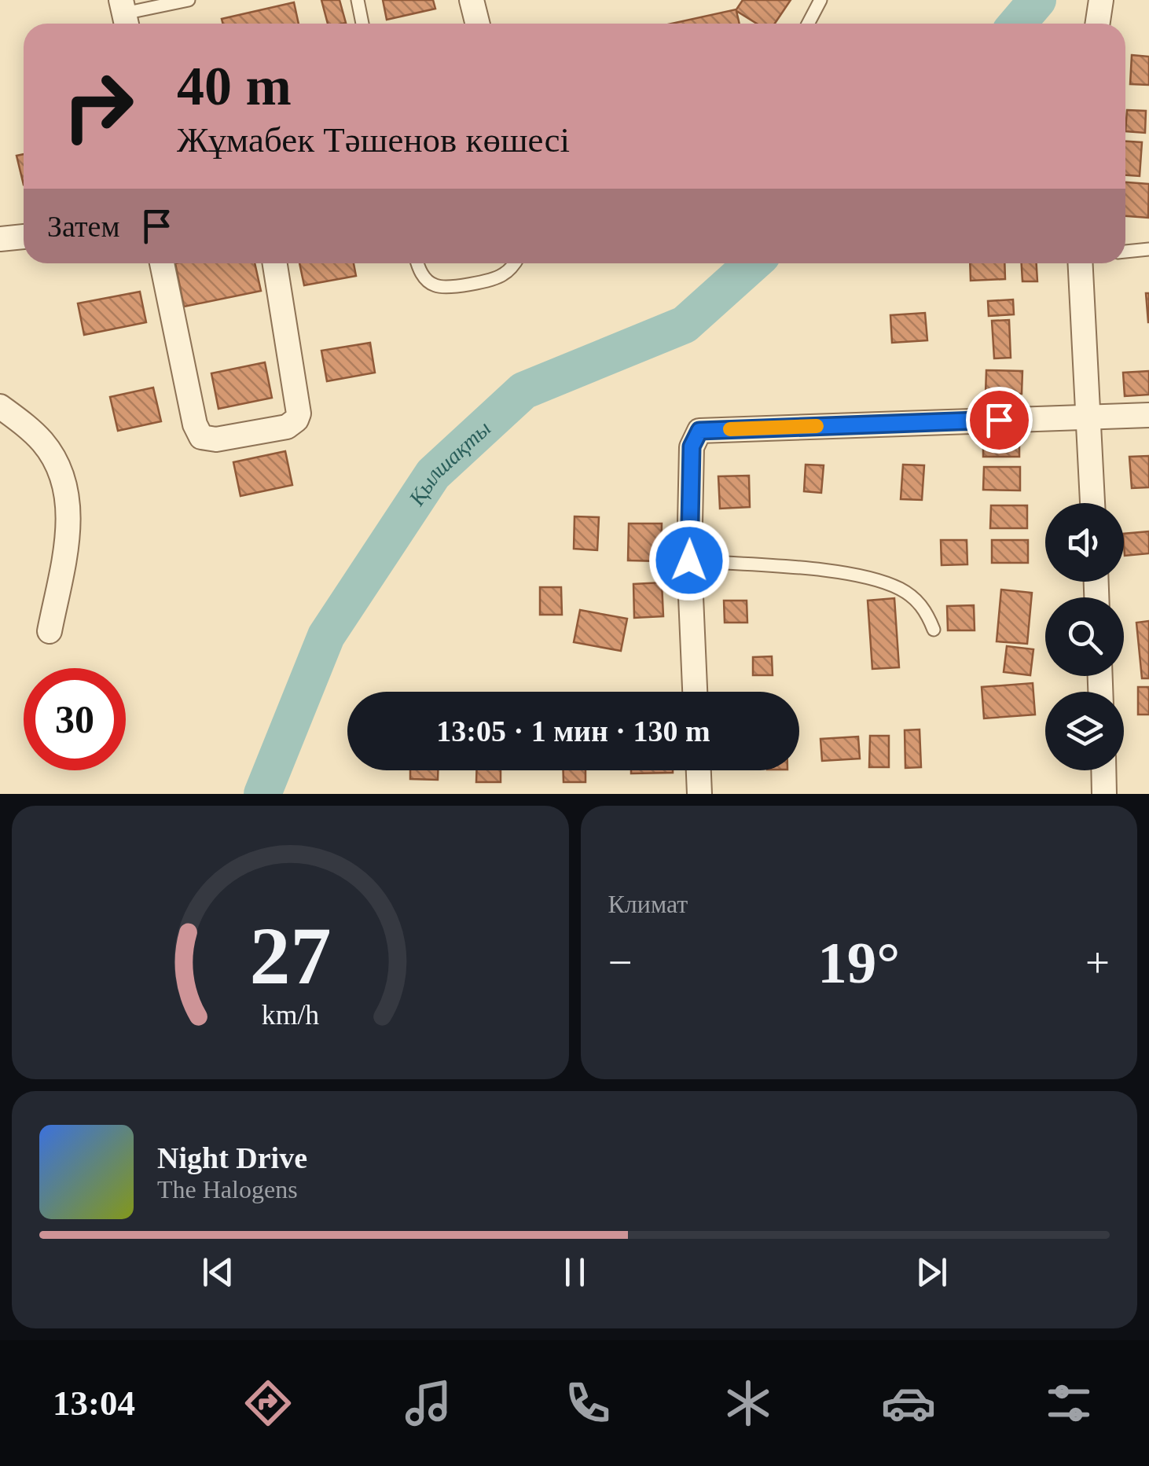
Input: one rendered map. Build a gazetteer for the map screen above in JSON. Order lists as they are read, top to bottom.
{
  "water": ["Қылшақты"],
  "page": {
    "turn": ["40 m", "Жұмабек Тәшенов көшесі"],
    "then": "Затем",
    "limit": "30",
    "trip": "13:05 · 1 мин · 130 m",
    "tile": "Климат",
    "heat": ["−", "19°", "+"],
    "song": ["Night Drive", "The Halogens"],
    "tabs": "13:04",
    "gauge": ["27", "km/h"]
  }
}
